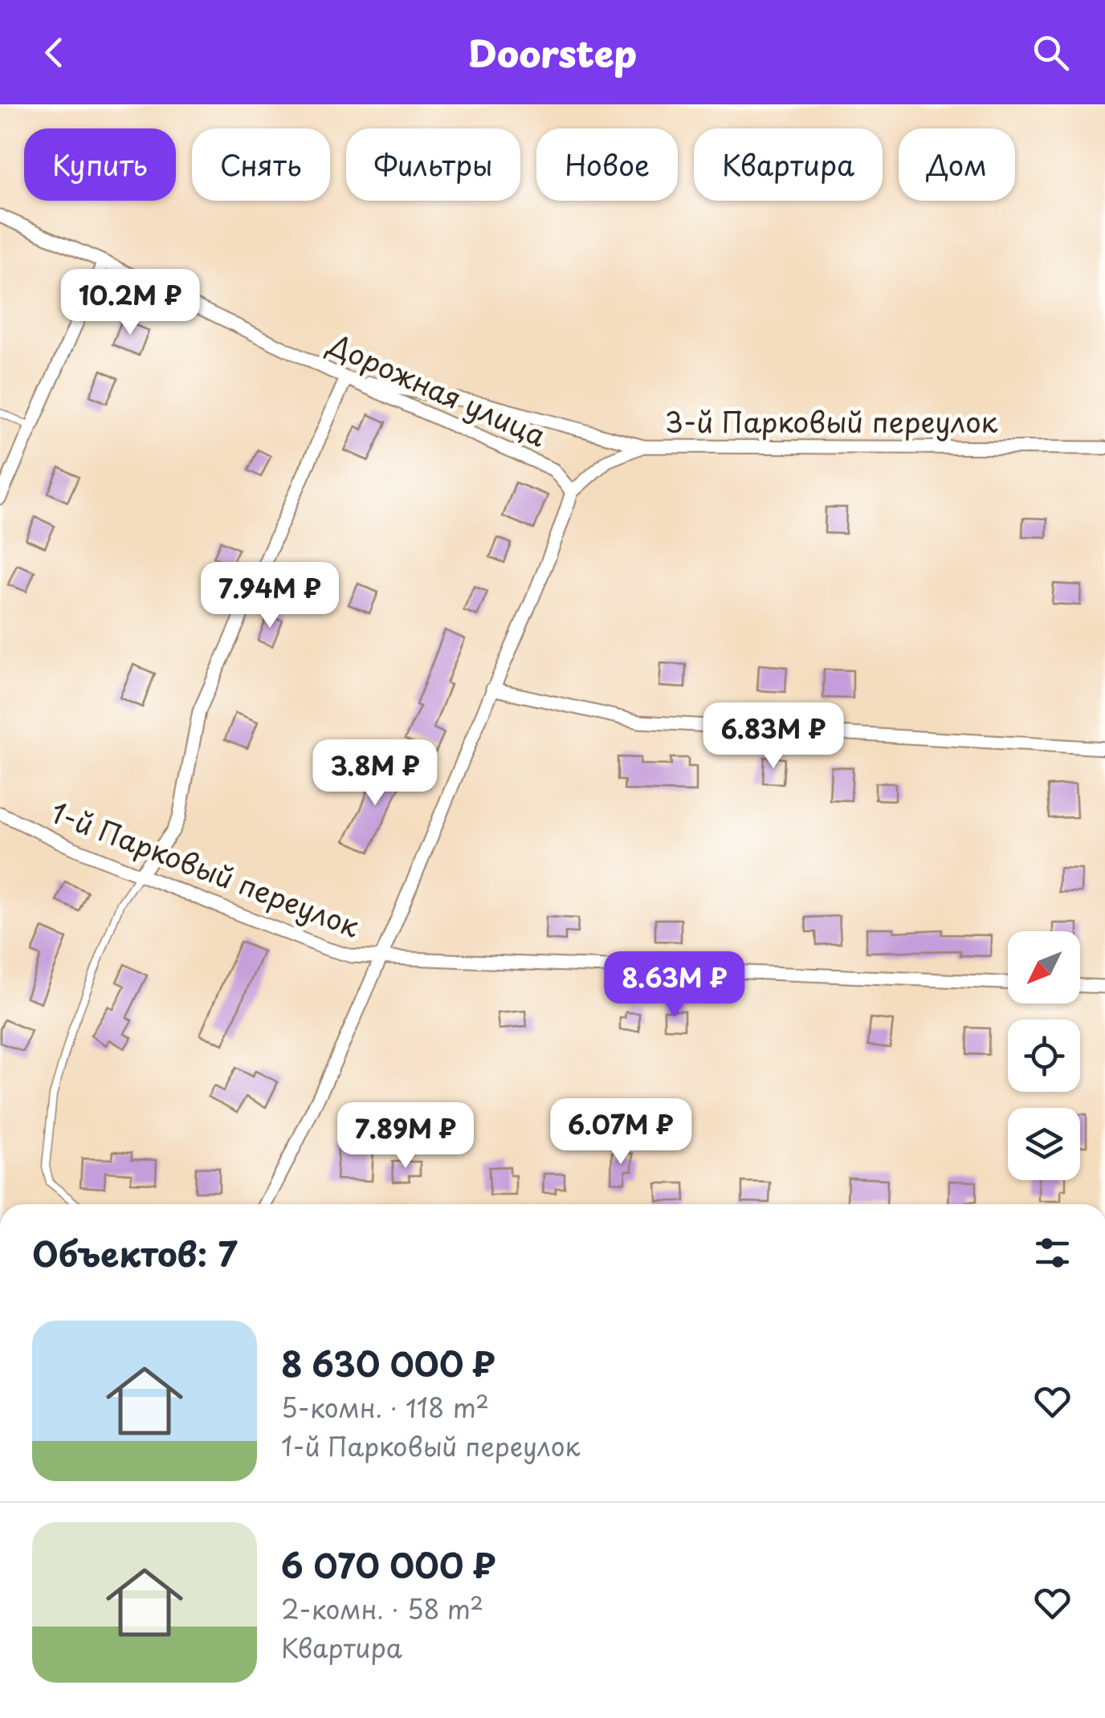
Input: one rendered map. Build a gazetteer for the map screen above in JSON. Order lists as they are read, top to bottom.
{
  "streets": {
    "street": ["Дорожная улица", "3-й Парковый переулок", "1-й Парковый переулок"]
  },
  "crossings": [
    ["Дорожная улица", "3-й Парковый переулок"]
  ],
  "north": "bottom left",
  "page": {
    "header": "Doorstep",
    "chip": [
      "Купить",
      "Снять",
      "Фильтры",
      "Новое",
      "Квартира",
      "Дом"
    ],
    "price": [
      "10.2M ₽",
      "7.94M ₽",
      "6.83M ₽",
      "3.8M ₽",
      "8.63M ₽",
      "6.07M ₽",
      "7.89M ₽"
    ],
    "heading": "Объектов: 7",
    "list": [
      {
        "name": "8 630 000 ₽",
        "note": "5-комн. · 118 m² · 1-й Парковый переулок"
      },
      {
        "name": "6 070 000 ₽",
        "note": "2-комн. · 58 m² · Квартира"
      }
    ]
  }
}
